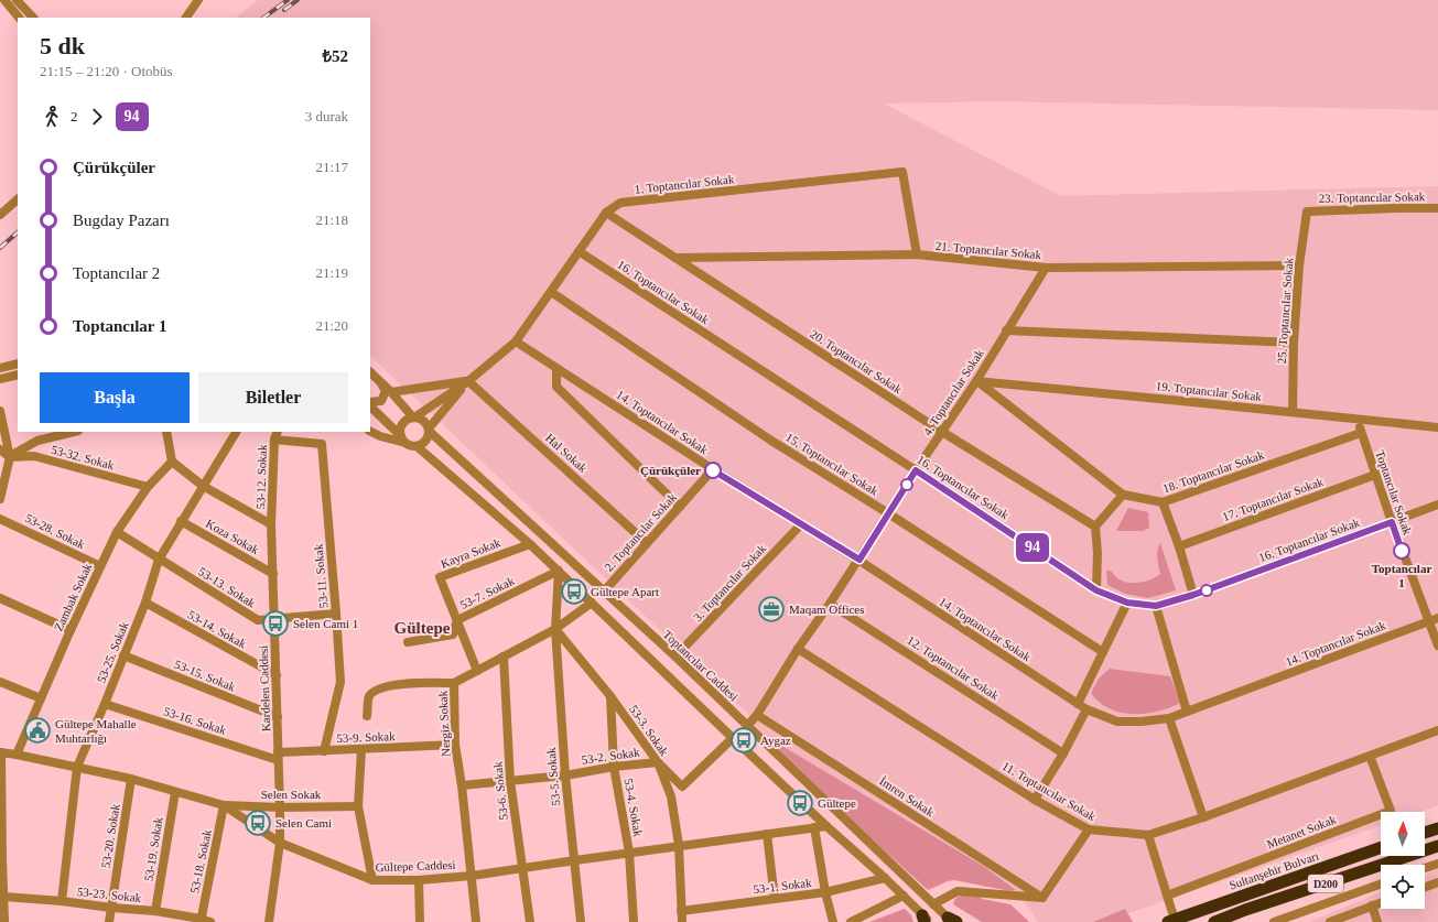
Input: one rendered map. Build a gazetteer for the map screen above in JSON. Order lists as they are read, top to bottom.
{
  "streets": {
    "highway": ["Sultanşehir Bulvarı", "D200"],
    "street": [
      "1. Toptancılar Sokak",
      "23. Toptancılar Sokak",
      "21. Toptancılar Sokak",
      "16. Toptancılar Sokak",
      "25. Toptancılar Sokak",
      "20. Toptancılar Sokak",
      "19. Toptancılar Sokak",
      "4. Toptancılar Sokak",
      "14. Toptancılar Sokak",
      "Hal Sokak",
      "53-32. Sokak",
      "15. Toptancılar Sokak",
      "18. Toptancılar Sokak",
      "53-12. Sokak",
      "Toptancılar Sokak",
      "17. Toptancılar Sokak",
      "53-28. Sokak",
      "2. Toptancılar Sokak",
      "Koza Sokak",
      "Kayra Sokak",
      "53-11. Sokak",
      "3. Toptancılar Sokak",
      "53-13. Sokak",
      "53-7. Sokak",
      "Zambak Sokak",
      "53-14. Sokak",
      "53-25. Sokak",
      "Toptancılar Caddesi",
      "12. Toptancılar Sokak",
      "53-15. Sokak",
      "Kardelen Caddesi",
      "53-16. Sokak",
      "Nergiz Sokak",
      "53-3. Sokak",
      "53-9. Sokak",
      "53-2. Sokak",
      "53-5. Sokak",
      "53-6. Sokak",
      "11. Toptancılar Sokak",
      "Selen Sokak",
      "İmren Sokak",
      "53-4. Sokak",
      "Metanet Sokak",
      "53-20. Sokak",
      "53-19. Sokak",
      "53-18. Sokak",
      "Gültepe Caddesi",
      "53-1. Sokak",
      "53-23. Sokak"
    ]
  },
  "crossings": [
    ["1. Toptancılar Sokak", "21. Toptancılar Sokak"],
    ["1. Toptancılar Sokak", "16. Toptancılar Sokak"],
    ["1. Toptancılar Sokak", "20. Toptancılar Sokak"],
    ["1. Toptancılar Sokak", "14. Toptancılar Sokak"],
    ["1. Toptancılar Sokak", "Hal Sokak"],
    ["1. Toptancılar Sokak", "15. Toptancılar Sokak"],
    ["1. Toptancılar Sokak", "Toptancılar Caddesi"],
    ["23. Toptancılar Sokak", "25. Toptancılar Sokak"],
    ["21. Toptancılar Sokak", "25. Toptancılar Sokak"],
    ["21. Toptancılar Sokak", "20. Toptancılar Sokak"],
    ["21. Toptancılar Sokak", "4. Toptancılar Sokak"],
    ["16. Toptancılar Sokak", "4. Toptancılar Sokak"],
    ["16. Toptancılar Sokak", "Toptancılar Sokak"],
    ["25. Toptancılar Sokak", "19. Toptancılar Sokak"],
    ["20. Toptancılar Sokak", "4. Toptancılar Sokak"],
    ["19. Toptancılar Sokak", "4. Toptancılar Sokak"],
    ["19. Toptancılar Sokak", "18. Toptancılar Sokak"],
    ["19. Toptancılar Sokak", "Toptancılar Sokak"],
    ["4. Toptancılar Sokak", "14. Toptancılar Sokak"],
    ["4. Toptancılar Sokak", "15. Toptancılar Sokak"],
    ["4. Toptancılar Sokak", "18. Toptancılar Sokak"],
    ["4. Toptancılar Sokak", "Toptancılar Caddesi"],
    ["4. Toptancılar Sokak", "12. Toptancılar Sokak"],
    ["4. Toptancılar Sokak", "11. Toptancılar Sokak"],
    ["4. Toptancılar Sokak", "İmren Sokak"],
    ["14. Toptancılar Sokak", "Toptancılar Sokak"],
    ["14. Toptancılar Sokak", "2. Toptancılar Sokak"],
    ["14. Toptancılar Sokak", "3. Toptancılar Sokak"],
    ["Hal Sokak", "2. Toptancılar Sokak"],
    ["53-32. Sokak", "Zambak Sokak"],
    ["18. Toptancılar Sokak", "Toptancılar Sokak"],
    ["53-12. Sokak", "53-11. Sokak"],
    ["53-12. Sokak", "Kardelen Caddesi"],
    ["Toptancılar Sokak", "17. Toptancılar Sokak"],
    ["53-28. Sokak", "Zambak Sokak"],
    ["2. Toptancılar Sokak", "Toptancılar Caddesi"],
    ["Koza Sokak", "53-25. Sokak"],
    ["Koza Sokak", "Kardelen Caddesi"],
    ["Kayra Sokak", "53-7. Sokak"],
    ["Kayra Sokak", "Nergiz Sokak"],
    ["53-11. Sokak", "53-13. Sokak"],
    ["53-11. Sokak", "53-9. Sokak"],
    ["3. Toptancılar Sokak", "Toptancılar Caddesi"],
    ["53-13. Sokak", "Zambak Sokak"],
    ["53-13. Sokak", "53-25. Sokak"],
    ["53-13. Sokak", "Kardelen Caddesi"],
    ["Zambak Sokak", "Gültepe Caddesi"],
    ["53-14. Sokak", "53-25. Sokak"],
    ["53-14. Sokak", "Kardelen Caddesi"],
    ["53-25. Sokak", "53-15. Sokak"],
    ["53-25. Sokak", "53-16. Sokak"],
    ["53-25. Sokak", "Gültepe Caddesi"],
    ["53-25. Sokak", "53-23. Sokak"],
    ["53-15. Sokak", "Kardelen Caddesi"],
    ["Kardelen Caddesi", "53-16. Sokak"],
    ["Kardelen Caddesi", "53-9. Sokak"],
    ["Kardelen Caddesi", "Selen Sokak"],
    ["Kardelen Caddesi", "Gültepe Caddesi"],
    ["53-16. Sokak", "53-9. Sokak"],
    ["Nergiz Sokak", "53-3. Sokak"],
    ["Nergiz Sokak", "53-9. Sokak"],
    ["Nergiz Sokak", "53-2. Sokak"],
    ["Nergiz Sokak", "53-5. Sokak"],
    ["Nergiz Sokak", "53-6. Sokak"],
    ["Nergiz Sokak", "Gültepe Caddesi"],
    ["53-3. Sokak", "53-2. Sokak"],
    ["53-3. Sokak", "53-5. Sokak"],
    ["53-3. Sokak", "53-4. Sokak"],
    ["53-3. Sokak", "Gültepe Caddesi"],
    ["53-3. Sokak", "53-1. Sokak"],
    ["53-2. Sokak", "53-5. Sokak"],
    ["53-2. Sokak", "53-6. Sokak"],
    ["53-2. Sokak", "53-4. Sokak"],
    ["53-5. Sokak", "Gültepe Caddesi"],
    ["53-6. Sokak", "Gültepe Caddesi"],
    ["11. Toptancılar Sokak", "Metanet Sokak"],
    ["Selen Sokak", "53-18. Sokak"],
    ["Selen Sokak", "Gültepe Caddesi"],
    ["53-4. Sokak", "Gültepe Caddesi"],
    ["53-20. Sokak", "Gültepe Caddesi"],
    ["53-20. Sokak", "53-23. Sokak"],
    ["53-19. Sokak", "Gültepe Caddesi"],
    ["53-19. Sokak", "53-23. Sokak"],
    ["53-18. Sokak", "Gültepe Caddesi"],
    ["53-18. Sokak", "53-23. Sokak"]
  ],
  "districts": ["Gültepe"],
  "places": {
    "other": ["Çürükçüler", "Toptancılar 1"],
    "bus stop": [
      "Gültepe Apart",
      "Selen Cami 1",
      "Aygaz",
      "Gültepe",
      "Selen Cami"
    ],
    "office": ["Maqam Offices"],
    "public building": ["Gültepe Mahalle Muhtarlığı"]
  },
  "lines": ["bus line 94"],
  "north": "top",
  "page": {
    "on_map": "94",
    "heading": ["5 dk", "21:15 – 21:20 · Otobüs", "₺52"],
    "legs": ["2", "94", "3 durak"],
    "list": [
      {
        "name": "Çürükçüler",
        "value": "21:17"
      },
      {
        "name": "Bugday Pazarı",
        "value": "21:18"
      },
      {
        "name": "Toptancılar 2",
        "value": "21:19"
      },
      {
        "name": "Toptancılar 1",
        "value": "21:20"
      }
    ],
    "buttons": ["Başla", "Biletler"]
  }
}
